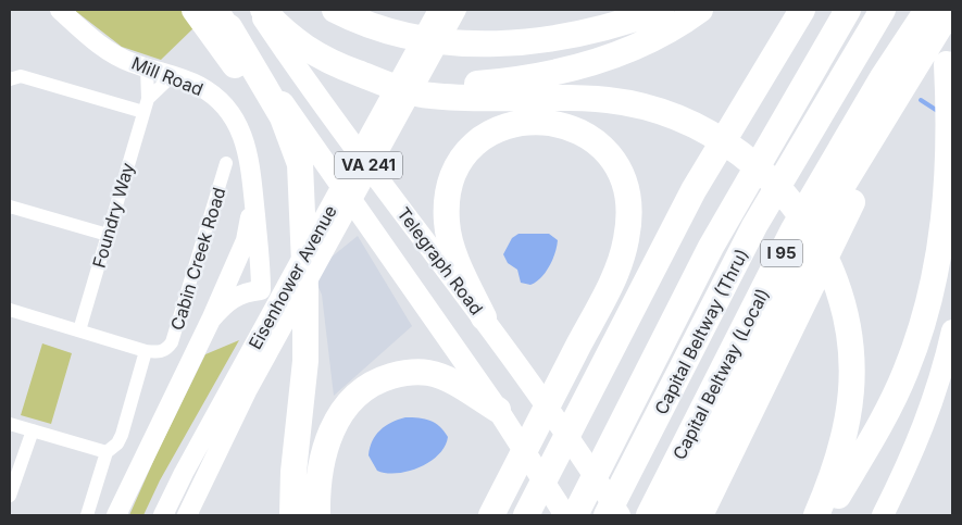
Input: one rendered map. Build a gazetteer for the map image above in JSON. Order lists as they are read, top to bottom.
{
  "streets": {
    "highway": ["I 95", "Capital Beltway (Thru)", "Capital Beltway (Local)"],
    "main road": [
      "Mill Road",
      "VA 241",
      "Telegraph Road",
      "Eisenhower Avenue"
    ],
    "street": ["Foundry Way", "Cabin Creek Road"]
  },
  "crossings": [
    ["Mill Road", "Foundry Way"]
  ]
}
